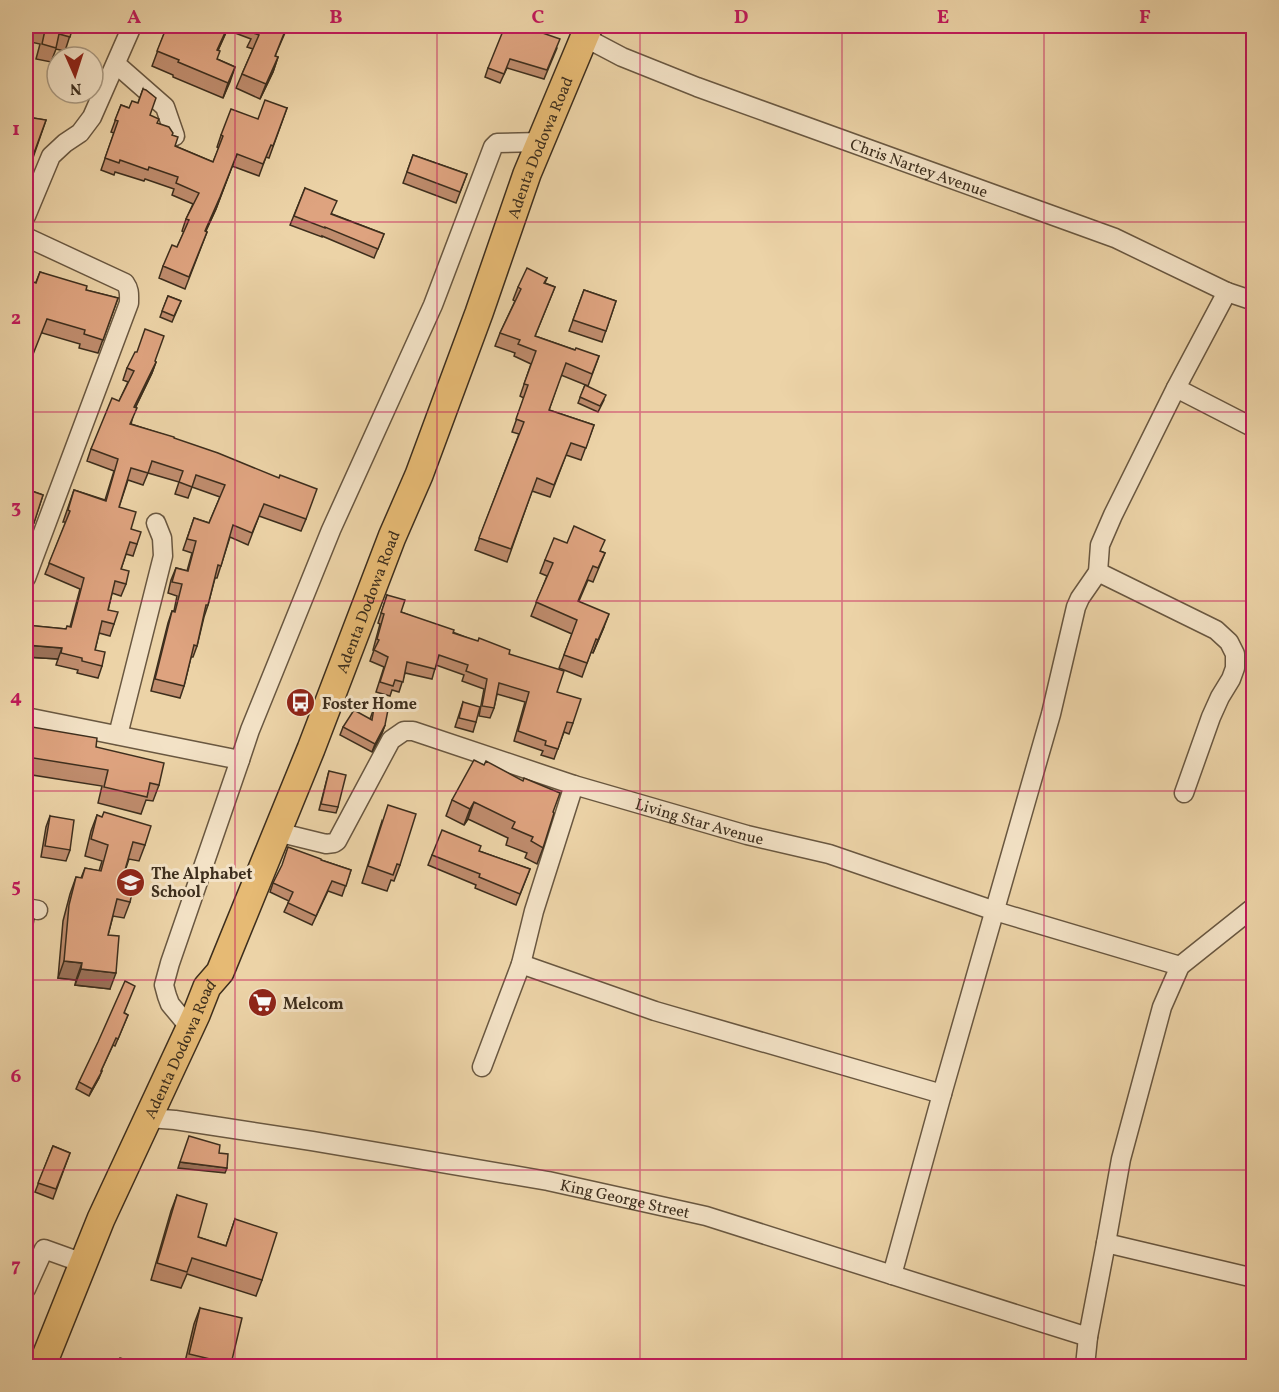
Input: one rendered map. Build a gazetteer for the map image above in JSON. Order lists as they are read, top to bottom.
{
  "streets": {
    "main road": ["Adenta Dodowa Road"],
    "street": ["Chris Nartey Avenue", "Living Star Avenue", "King George Street"]
  },
  "crossings": [
    ["Adenta Dodowa Road", "Chris Nartey Avenue"],
    ["Adenta Dodowa Road", "Living Star Avenue"],
    ["Adenta Dodowa Road", "King George Street"]
  ],
  "places": {
    "bus stop": ["Foster Home"],
    "school or university": ["The Alphabet School"],
    "supermarket": ["Melcom"]
  },
  "north": "bottom",
  "grid": {
    "columns": [
      "A",
      "B",
      "C",
      "D",
      "E",
      "F"
    ],
    "rows": [
      "1",
      "2",
      "3",
      "4",
      "5",
      "6",
      "7"
    ]
  }
}
